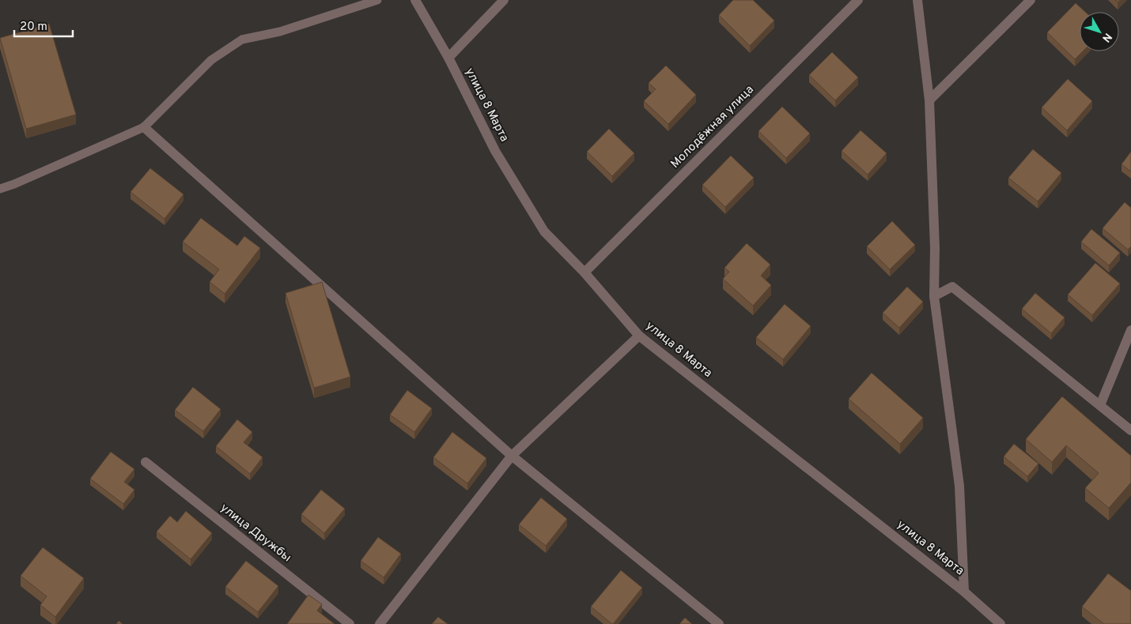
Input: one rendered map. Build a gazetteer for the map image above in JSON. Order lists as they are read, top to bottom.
{
  "streets": {
    "street": ["улица 8 Марта", "Молодёжная улица", "улица Дружбы"]
  },
  "crossings": [
    ["улица 8 Марта", "Молодёжная улица"]
  ],
  "scale_bar": "20 m",
  "north": "bottom right"
}
